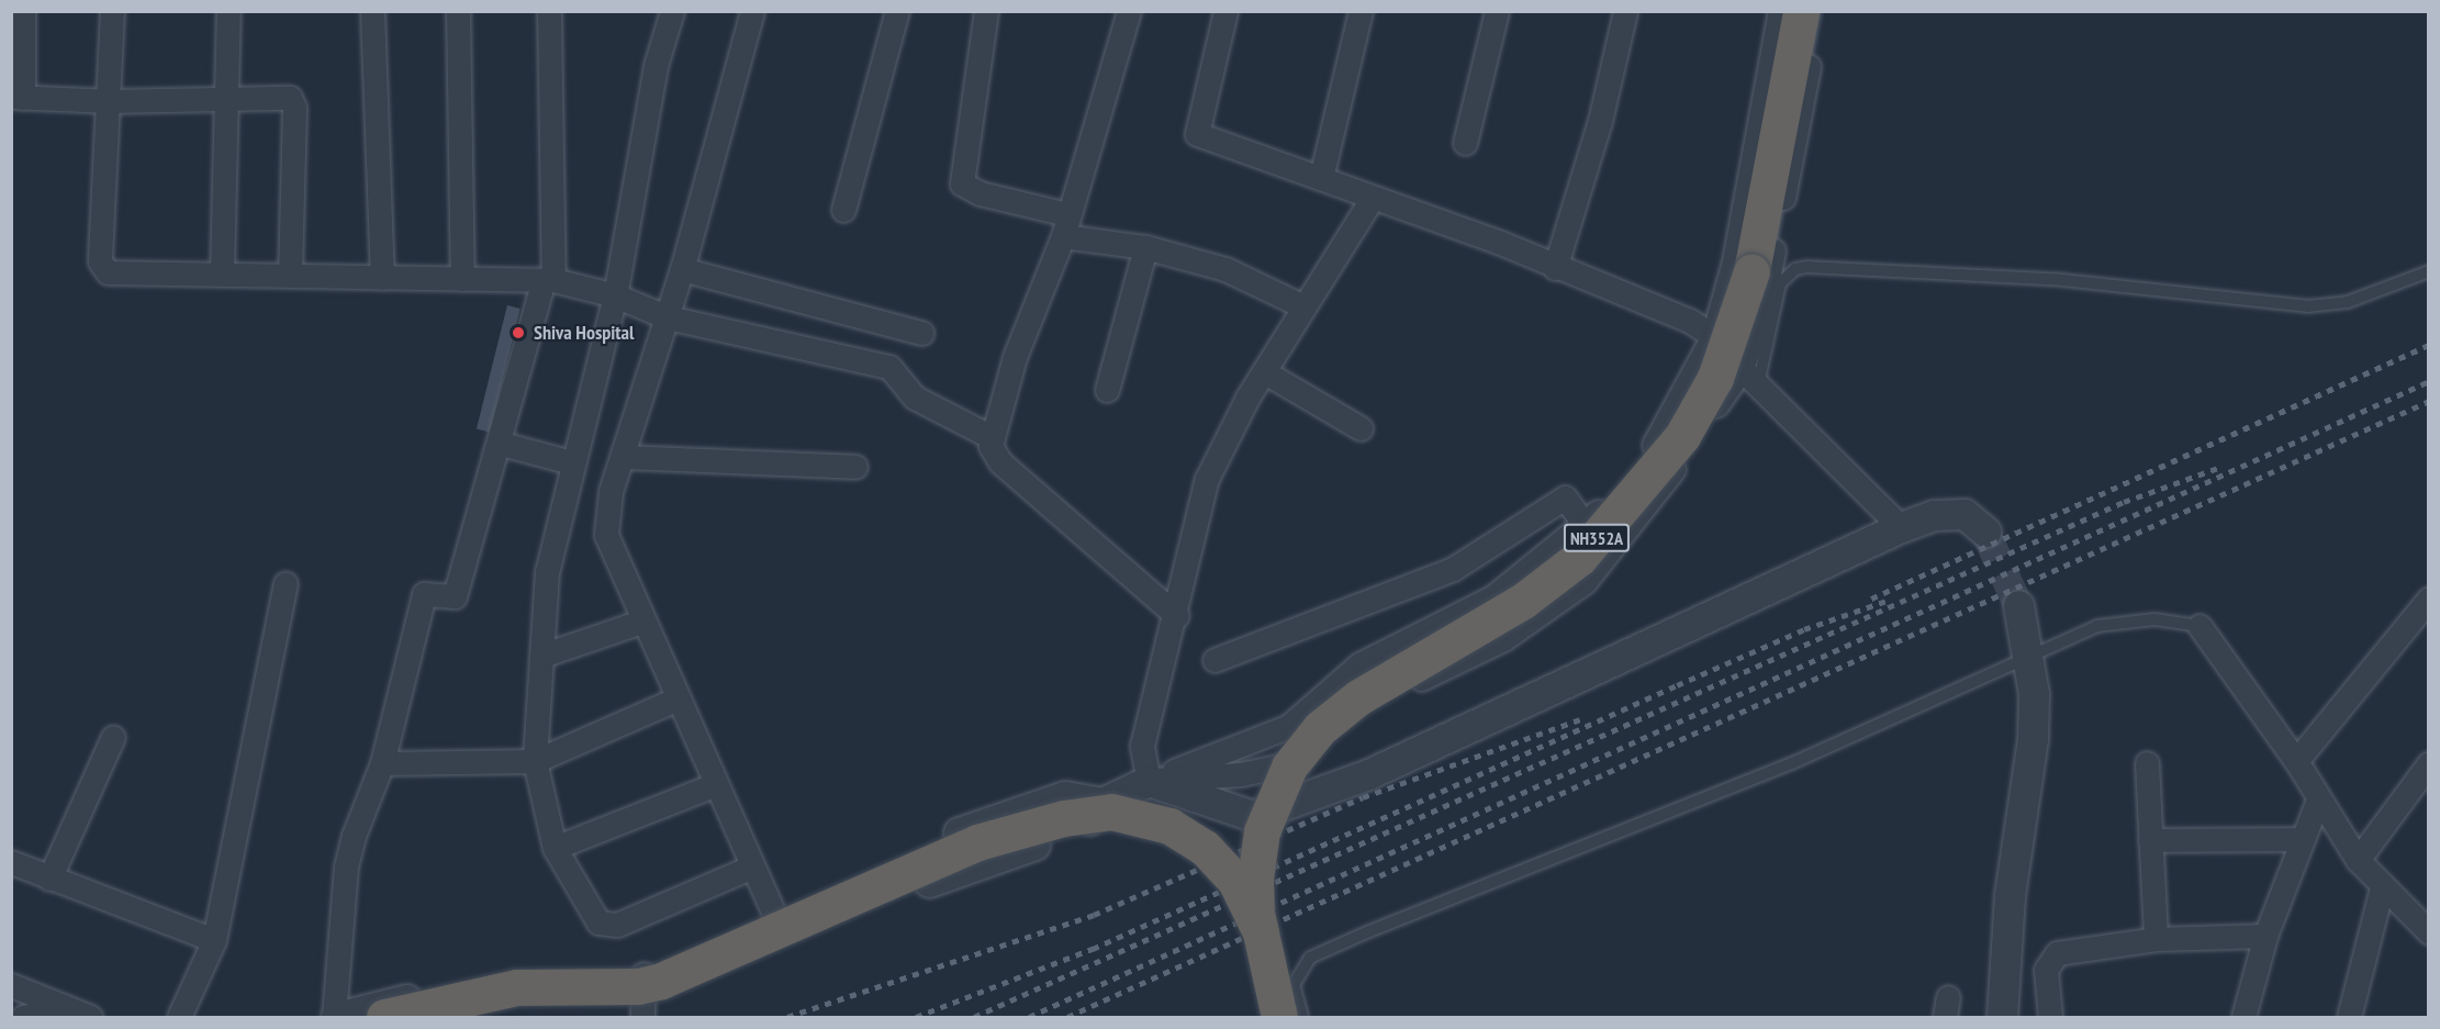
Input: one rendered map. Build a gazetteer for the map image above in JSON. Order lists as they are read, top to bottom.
{
  "streets": {
    "highway": ["NH352A"]
  },
  "places": ["Shiva Hospital"]
}
